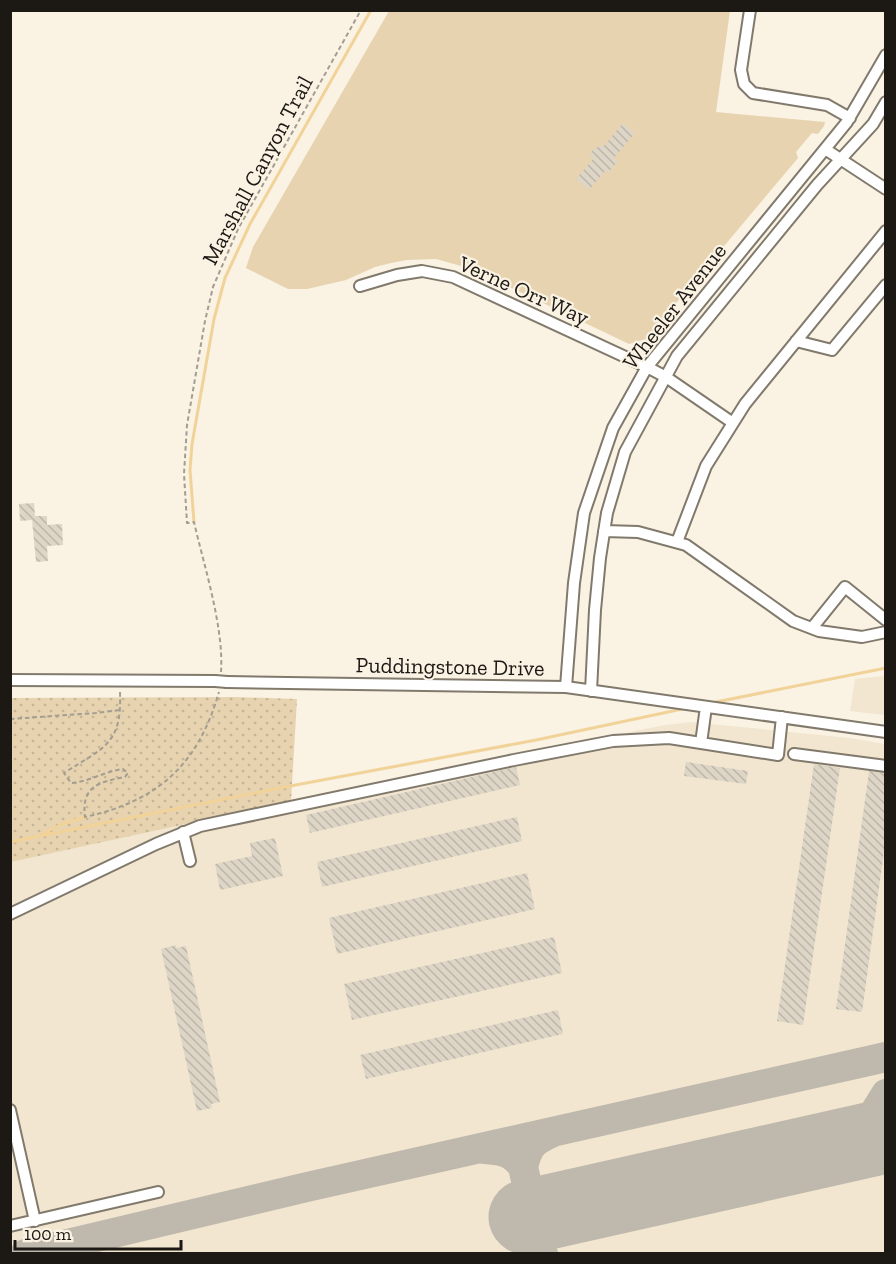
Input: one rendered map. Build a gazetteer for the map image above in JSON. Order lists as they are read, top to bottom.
{
  "streets": {
    "street": ["Verne Orr Way", "Wheeler Avenue", "Puddingstone Drive"],
    "path": ["Marshall Canyon Trail"]
  },
  "crossings": [
    ["Verne Orr Way", "Wheeler Avenue"],
    ["Wheeler Avenue", "Puddingstone Drive"]
  ],
  "scale_bar": "100 m"
}
